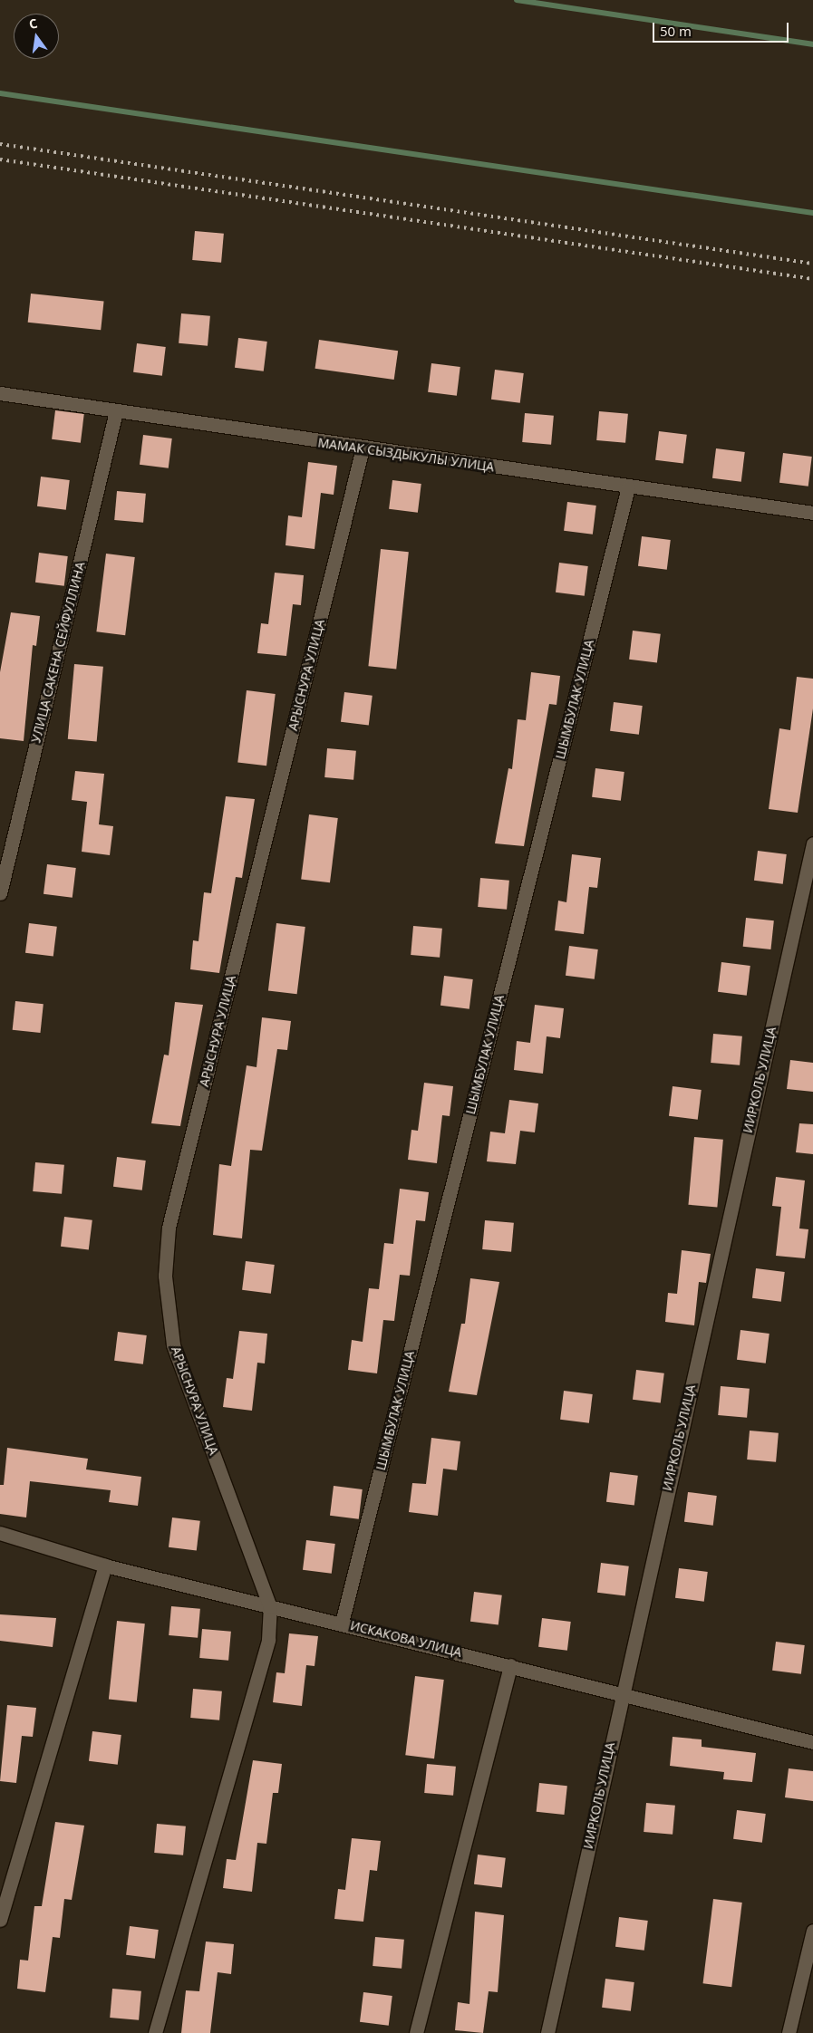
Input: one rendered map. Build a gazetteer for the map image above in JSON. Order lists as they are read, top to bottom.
{
  "streets": {
    "street": [
      "МАМАК СЫЗДЫКУЛЫ УЛИЦА",
      "УЛИЦА САКЕНА СЕЙФУЛЛИНА",
      "АРЫСНУРА УЛИЦА",
      "ШЫМБУЛАК УЛИЦА",
      "ИИРКОЛЬ УЛИЦА",
      "ИСКАКОВА УЛИЦА"
    ]
  },
  "crossings": [
    ["МАМАК СЫЗДЫКУЛЫ УЛИЦА", "УЛИЦА САКЕНА СЕЙФУЛЛИНА"],
    ["МАМАК СЫЗДЫКУЛЫ УЛИЦА", "АРЫСНУРА УЛИЦА"],
    ["МАМАК СЫЗДЫКУЛЫ УЛИЦА", "ШЫМБУЛАК УЛИЦА"],
    ["АРЫСНУРА УЛИЦА", "ИСКАКОВА УЛИЦА"],
    ["ШЫМБУЛАК УЛИЦА", "ИСКАКОВА УЛИЦА"],
    ["ИИРКОЛЬ УЛИЦА", "ИСКАКОВА УЛИЦА"]
  ],
  "scale_bar": "50 m",
  "north": "top"
}
